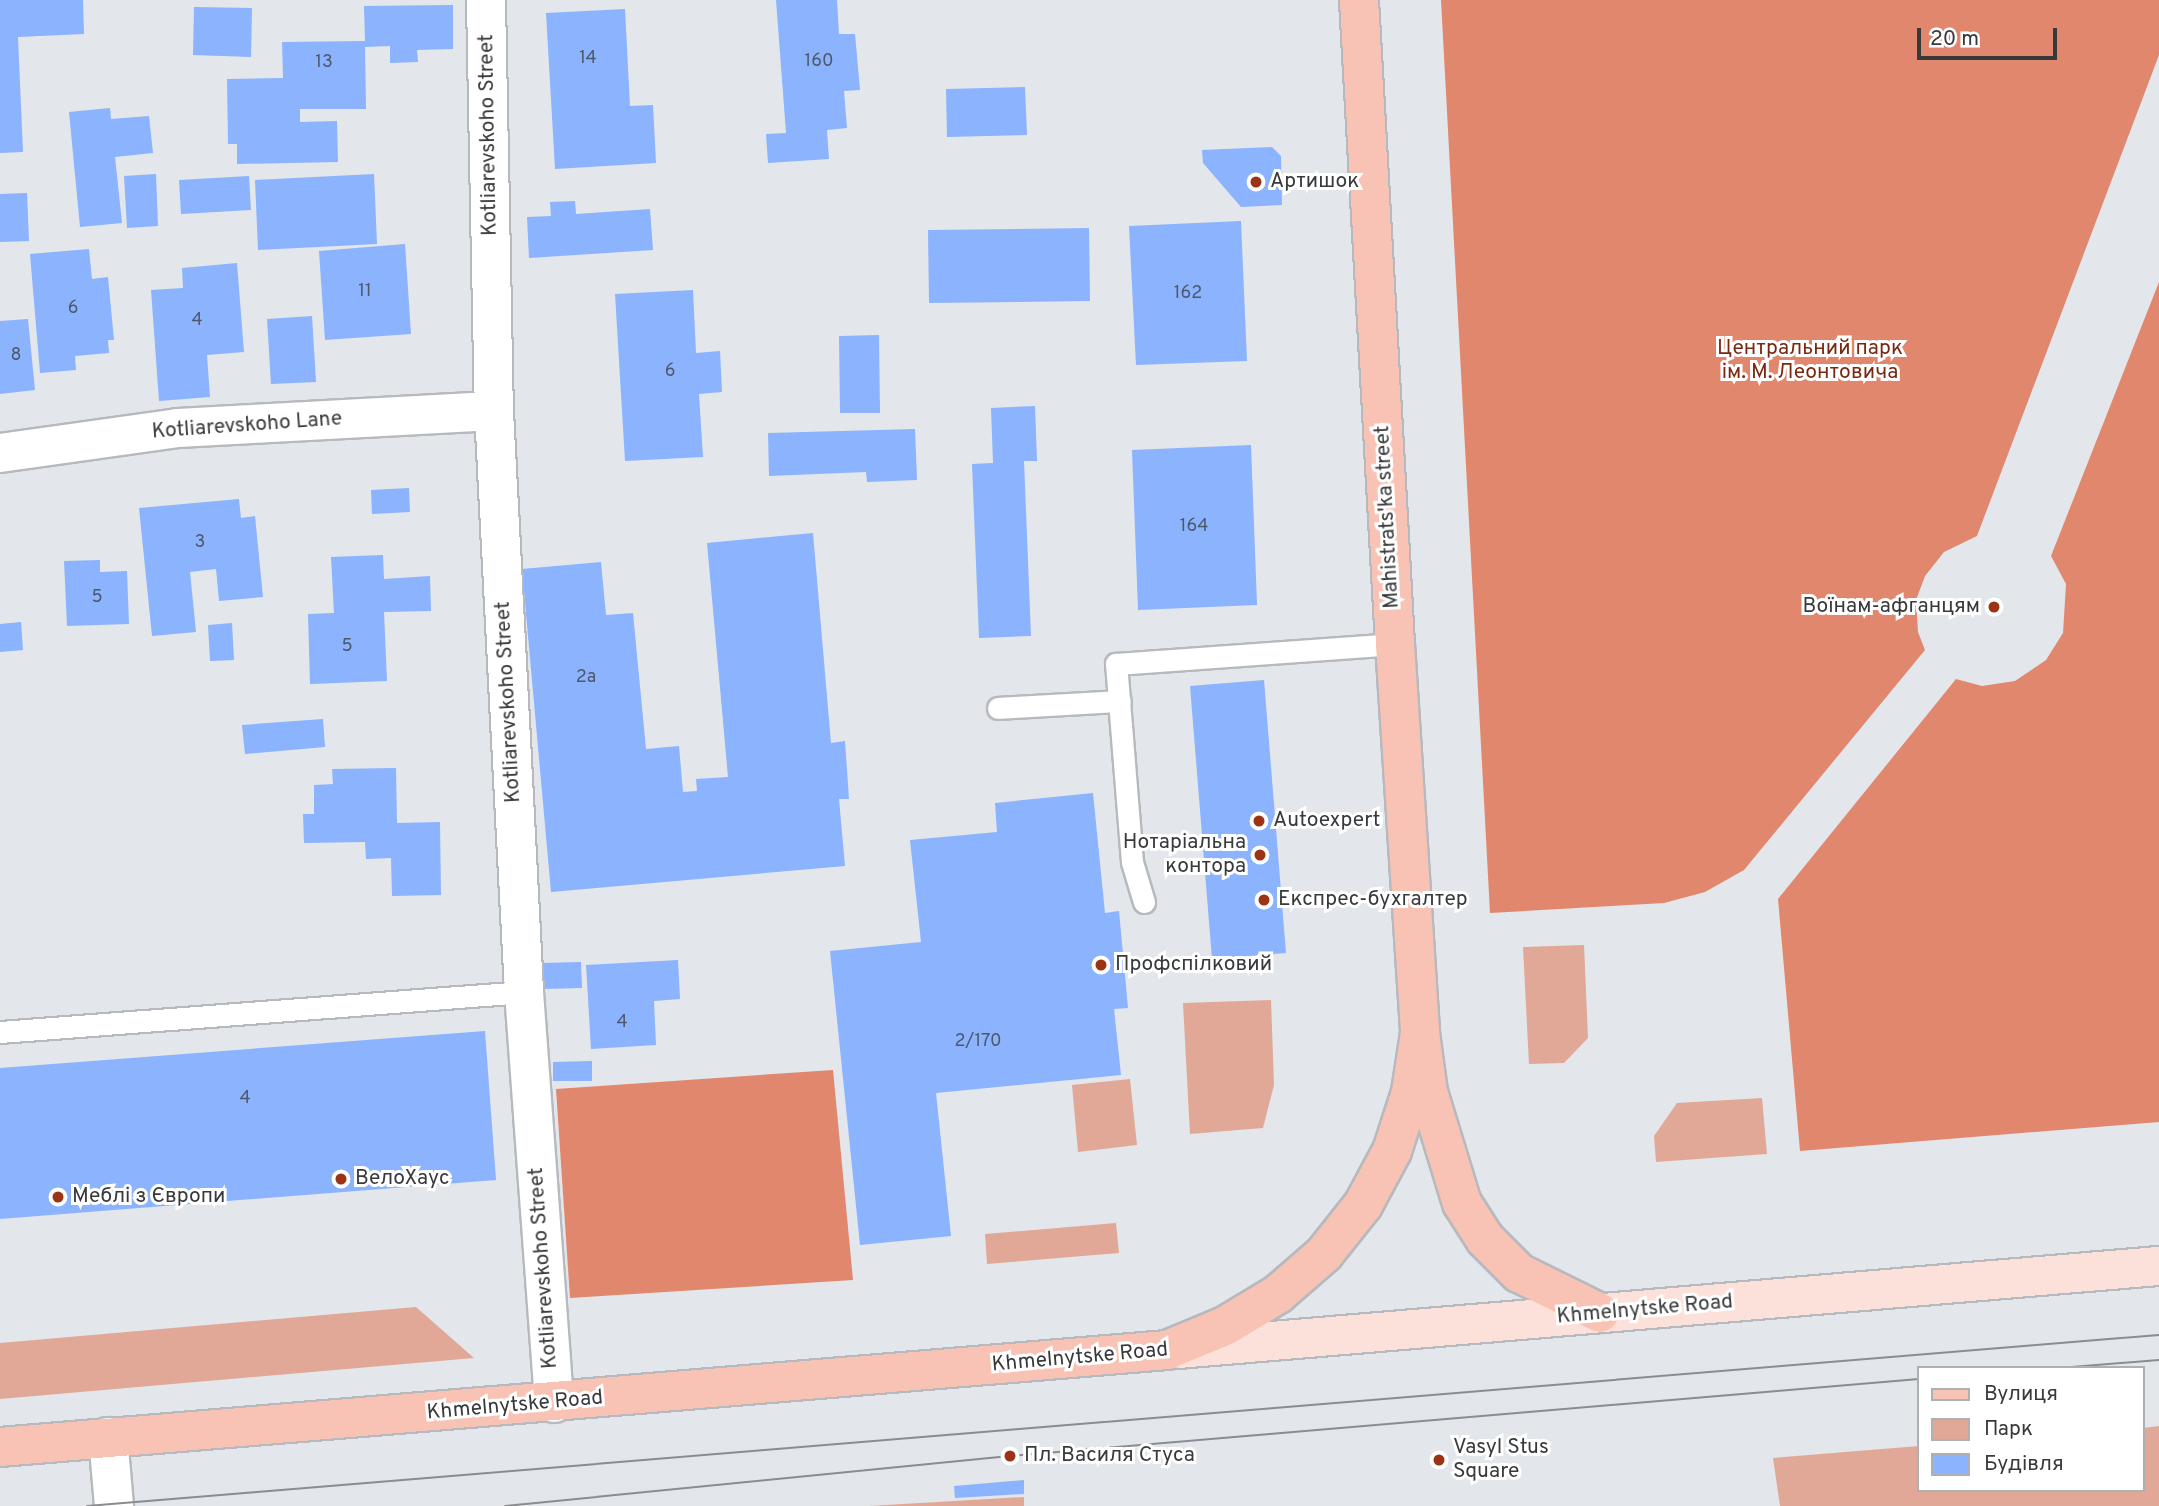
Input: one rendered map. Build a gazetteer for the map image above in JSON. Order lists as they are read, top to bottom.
{
  "streets": {
    "main road": ["Mahistrats'ka street", "Khmelnytske Road"],
    "street": ["Kotliarevskoho Street", "Kotliarevskoho Lane"]
  },
  "crossings": [
    ["Kotliarevskoho Street", "Kotliarevskoho Lane"],
    ["Kotliarevskoho Street", "Khmelnytske Road"]
  ],
  "parks": ["Центральний парк ім. М. Леонтовича"],
  "places": [
    "Артишок",
    "Воїнам-афганцям",
    "Autoexpert",
    "Нотаріальна контора",
    "Експрес-бухгалтер",
    "Профспілковий",
    "ВелоХаус",
    "Меблі з Європи",
    "Пл. Василя Стуса",
    "Vasyl Stus Square"
  ],
  "house_numbers": [
    "14",
    "160",
    "13",
    "11",
    "162",
    "6",
    "4",
    "8",
    "6",
    "164",
    "3",
    "5",
    "5",
    "2а",
    "4",
    "2/170",
    "4"
  ],
  "legend": ["Вулиця", "Парк", "Будівля"],
  "scale_bar": "20 m"
}
